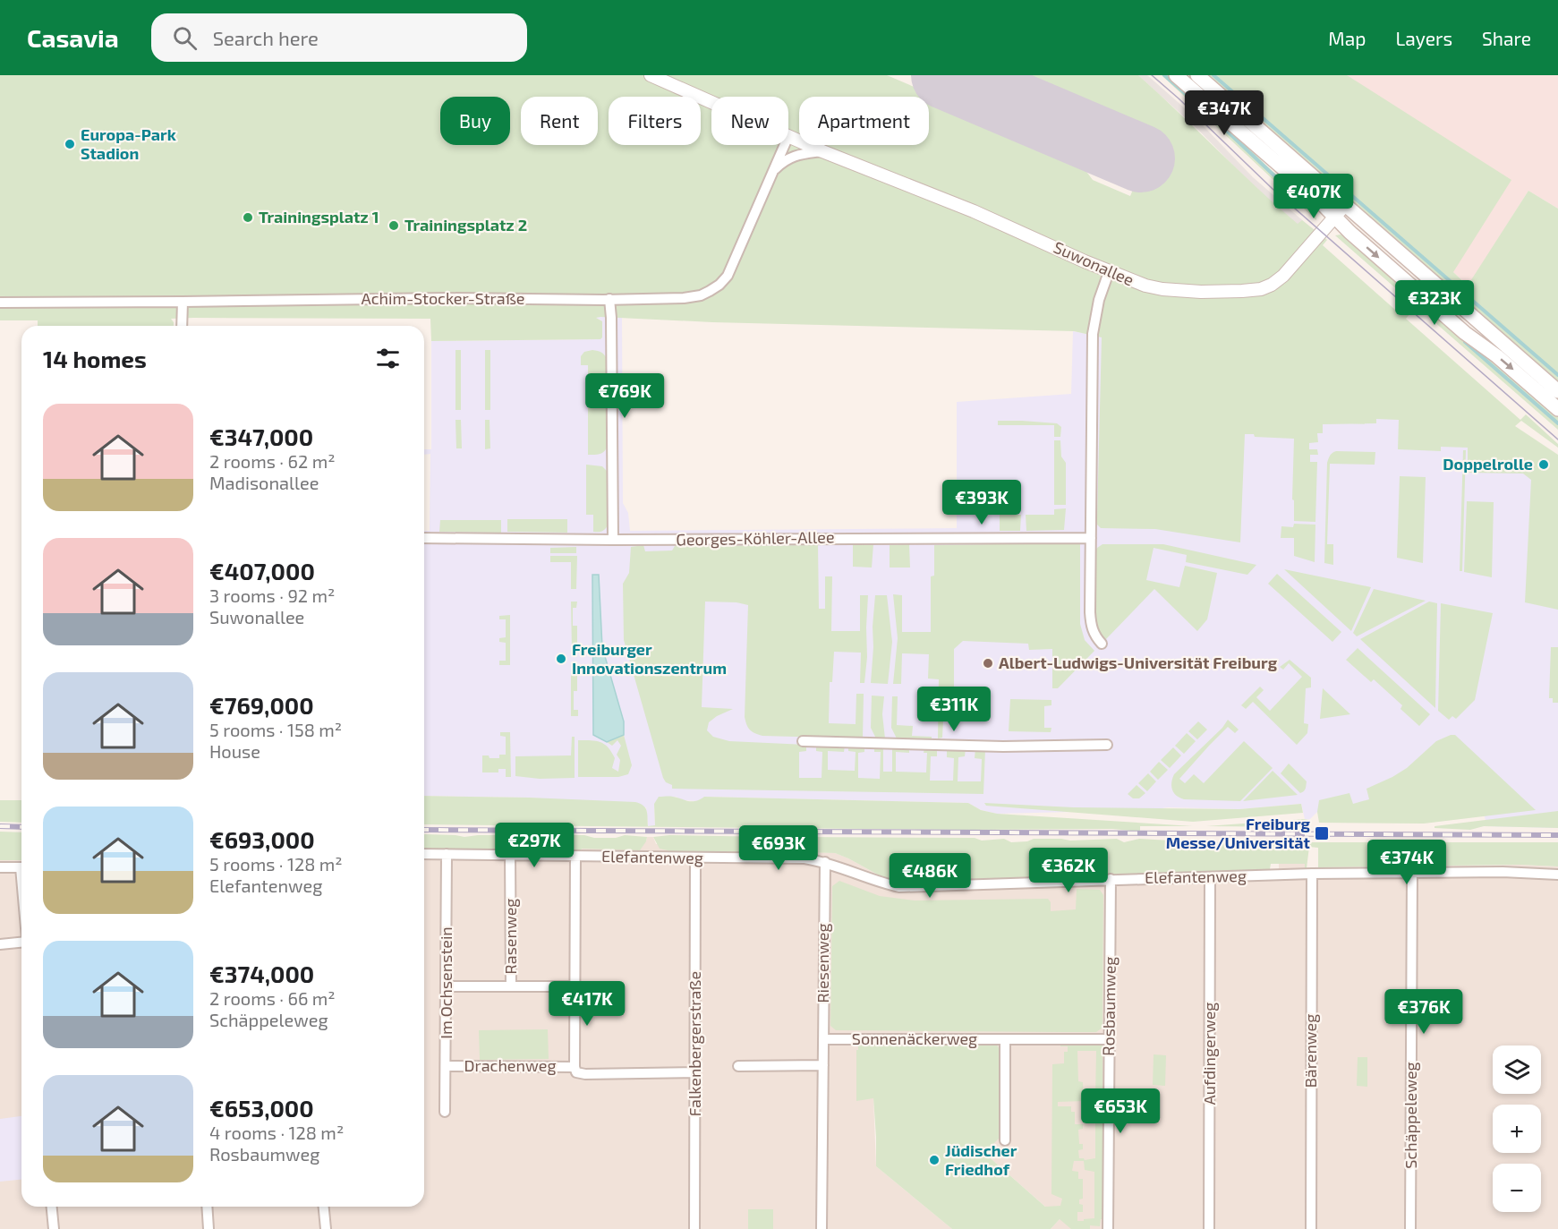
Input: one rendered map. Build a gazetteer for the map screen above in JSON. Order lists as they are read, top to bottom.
{
  "streets": {
    "street": [
      "Suwonallee",
      "Achim-Stocker-Straße",
      "Georges-Köhler-Allee",
      "Elefantenweg",
      "Rasenweg",
      "Riesenweg",
      "Im Ochsenstein",
      "Rosbaumweg",
      "Sonnenäckerweg",
      "Falkenbergerstraße",
      "Bärenweg",
      "Aufdingerweg",
      "Drachenweg",
      "Schäppeleweg"
    ]
  },
  "crossings": [
    ["Suwonallee", "Achim-Stocker-Straße"],
    ["Elefantenweg", "Rasenweg"],
    ["Elefantenweg", "Riesenweg"],
    ["Elefantenweg", "Im Ochsenstein"],
    ["Elefantenweg", "Rosbaumweg"],
    ["Elefantenweg", "Falkenbergerstraße"],
    ["Elefantenweg", "Bärenweg"],
    ["Elefantenweg", "Aufdingerweg"],
    ["Elefantenweg", "Drachenweg"],
    ["Elefantenweg", "Schäppeleweg"],
    ["Rasenweg", "Im Ochsenstein"],
    ["Rasenweg", "Drachenweg"],
    ["Riesenweg", "Sonnenäckerweg"],
    ["Im Ochsenstein", "Drachenweg"],
    ["Rosbaumweg", "Sonnenäckerweg"],
    ["Falkenbergerstraße", "Drachenweg"]
  ],
  "places": {
    "other": [
      "Europa-Park Stadion",
      "Trainingsplatz 1",
      "Trainingsplatz 2",
      "Doppelrolle",
      "Freiburger Innovationszentrum",
      "Albert-Ludwigs-Universität Freiburg",
      "Jüdischer Friedhof"
    ],
    "transit": ["Freiburg Messe/Universität"]
  },
  "page": {
    "header": "Casavia",
    "search": "Search here",
    "nav": ["Map", "Layers", "Share"],
    "price": [
      "€347K",
      "€407K",
      "€323K",
      "€769K",
      "€393K",
      "€311K",
      "€297K",
      "€693K",
      "€374K",
      "€362K",
      "€486K",
      "€417K",
      "€376K",
      "€653K"
    ],
    "chip": [
      "Buy",
      "Rent",
      "Filters",
      "New",
      "Apartment"
    ],
    "heading": "14 homes",
    "list": [
      {
        "name": "€347,000",
        "note": "2 rooms · 62 m² · Madisonallee"
      },
      {
        "name": "€407,000",
        "note": "3 rooms · 92 m² · Suwonallee"
      },
      {
        "name": "€769,000",
        "note": "5 rooms · 158 m² · House"
      },
      {
        "name": "€693,000",
        "note": "5 rooms · 128 m² · Elefantenweg"
      },
      {
        "name": "€374,000",
        "note": "2 rooms · 66 m² · Schäppeleweg"
      },
      {
        "name": "€653,000",
        "note": "4 rooms · 128 m² · Rosbaumweg"
      }
    ],
    "map_buttons": ["+", "−"]
  }
}
